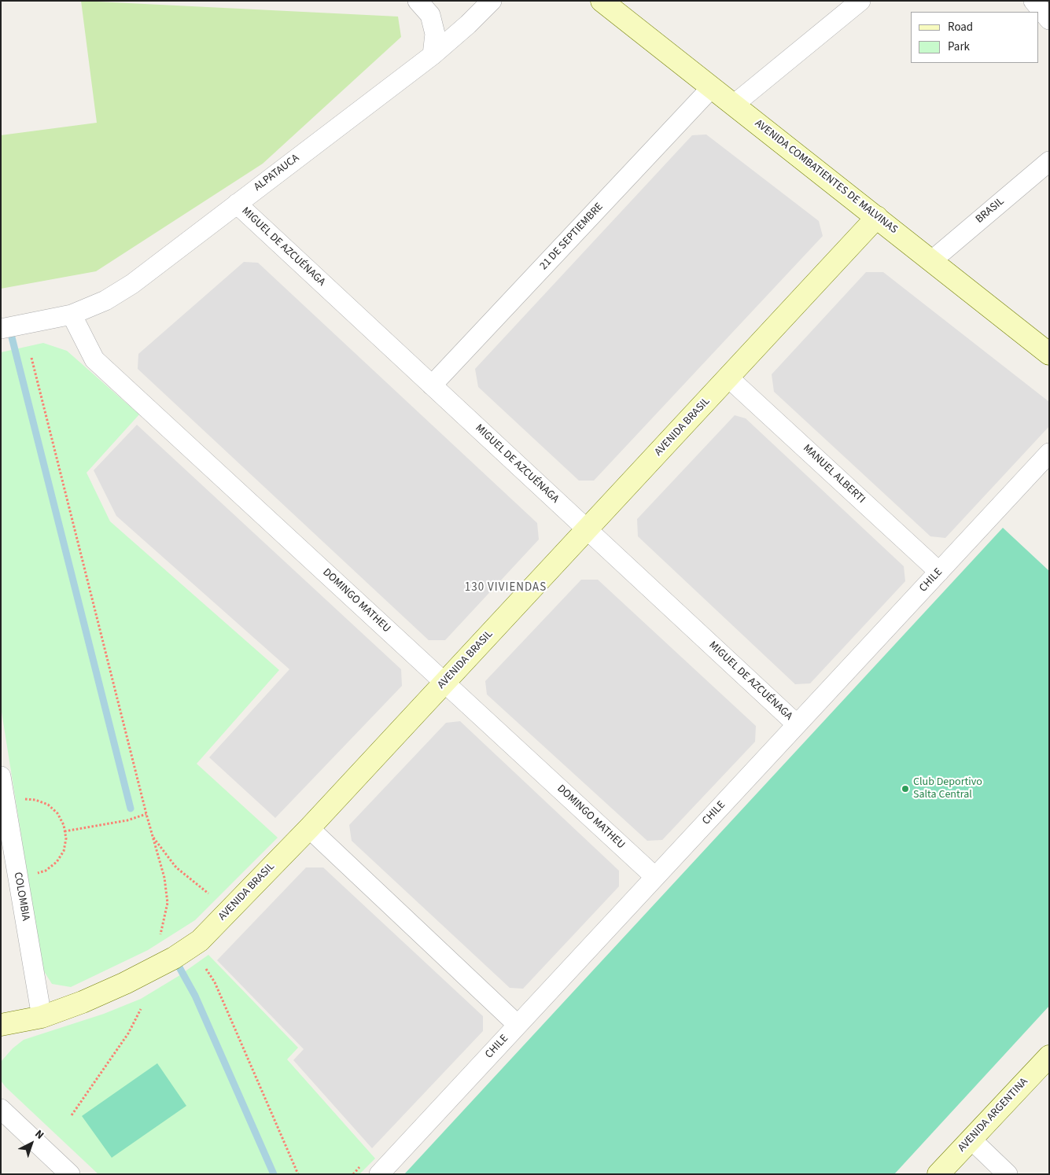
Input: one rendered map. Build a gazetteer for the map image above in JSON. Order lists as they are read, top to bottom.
{
  "streets": {
    "street": [
      "ALPATAUCA",
      "AVENIDA COMBATIENTES DE MALVINAS",
      "BRASIL",
      "21 DE SEPTIEMBRE",
      "MIGUEL DE AZCUÉNAGA",
      "AVENIDA BRASIL",
      "MANUEL ALBERTI",
      "CHILE",
      "DOMINGO MATHEU",
      "COLOMBIA",
      "AVENIDA ARGENTINA"
    ]
  },
  "crossings": [
    ["ALPATAUCA", "MIGUEL DE AZCUÉNAGA"],
    ["ALPATAUCA", "DOMINGO MATHEU"],
    ["AVENIDA COMBATIENTES DE MALVINAS", "BRASIL"],
    ["AVENIDA COMBATIENTES DE MALVINAS", "21 DE SEPTIEMBRE"],
    ["AVENIDA COMBATIENTES DE MALVINAS", "AVENIDA BRASIL"],
    ["21 DE SEPTIEMBRE", "MIGUEL DE AZCUÉNAGA"],
    ["MIGUEL DE AZCUÉNAGA", "AVENIDA BRASIL"],
    ["MIGUEL DE AZCUÉNAGA", "CHILE"],
    ["AVENIDA BRASIL", "MANUEL ALBERTI"],
    ["AVENIDA BRASIL", "DOMINGO MATHEU"],
    ["AVENIDA BRASIL", "COLOMBIA"],
    ["MANUEL ALBERTI", "CHILE"],
    ["CHILE", "DOMINGO MATHEU"]
  ],
  "districts": ["130 VIVIENDAS"],
  "places": ["Club Deportivo Salta Central"],
  "legend": ["Road", "Park"],
  "north": "top right"
}
